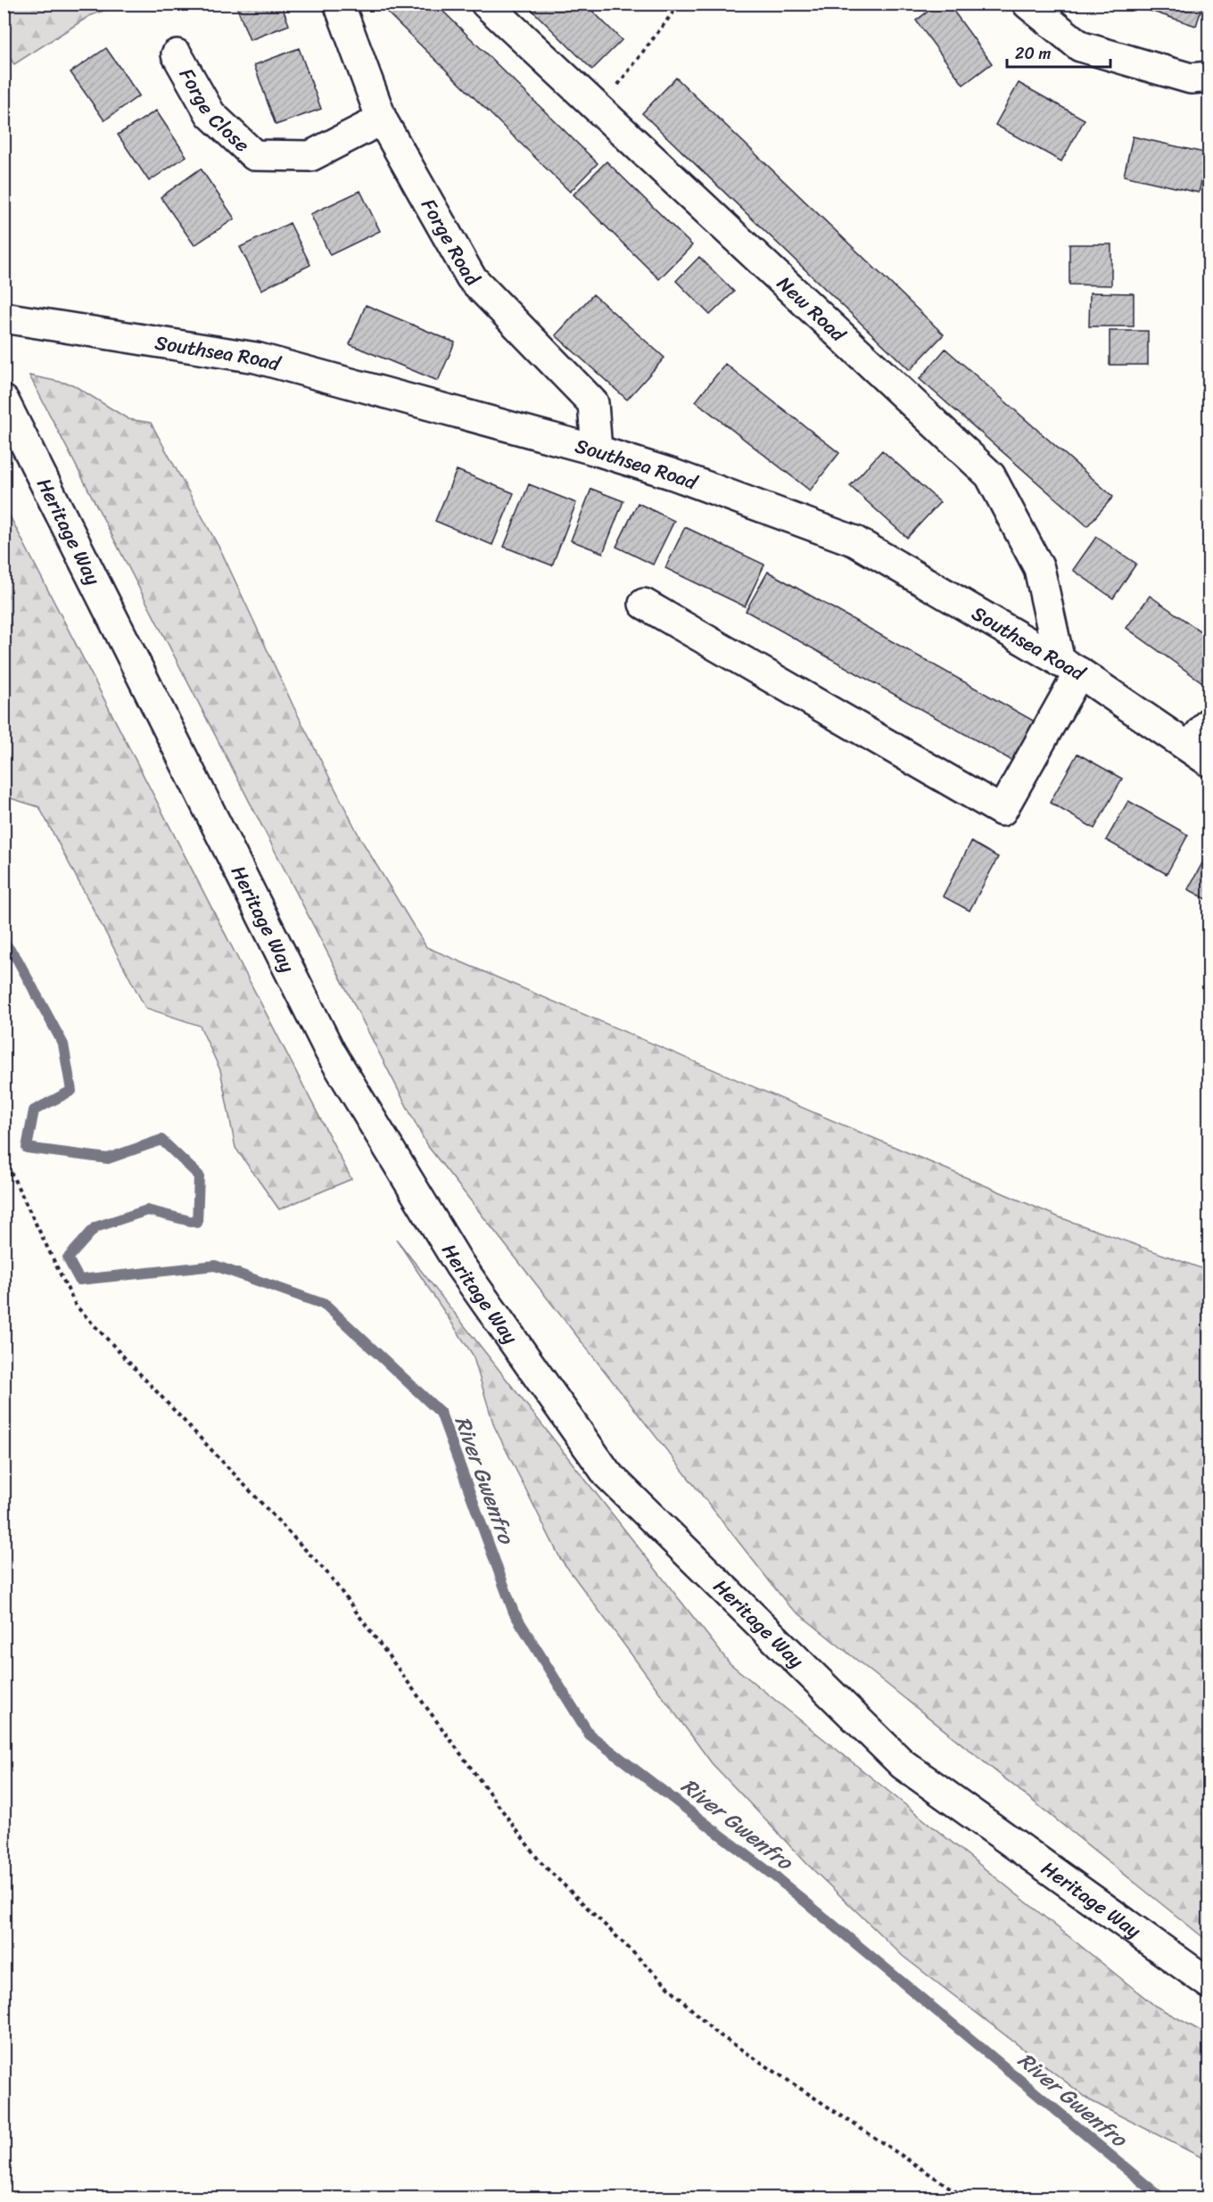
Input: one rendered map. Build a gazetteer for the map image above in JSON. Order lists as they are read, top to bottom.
{
  "streets": {
    "street": [
      "Forge Close",
      "Forge Road",
      "New Road",
      "Southsea Road",
      "Heritage Way"
    ]
  },
  "crossings": [
    ["Forge Close", "Forge Road"],
    ["Forge Road", "Southsea Road"],
    ["New Road", "Southsea Road"]
  ],
  "water": ["River Gwenfro"],
  "scale_bar": "20 m"
}
